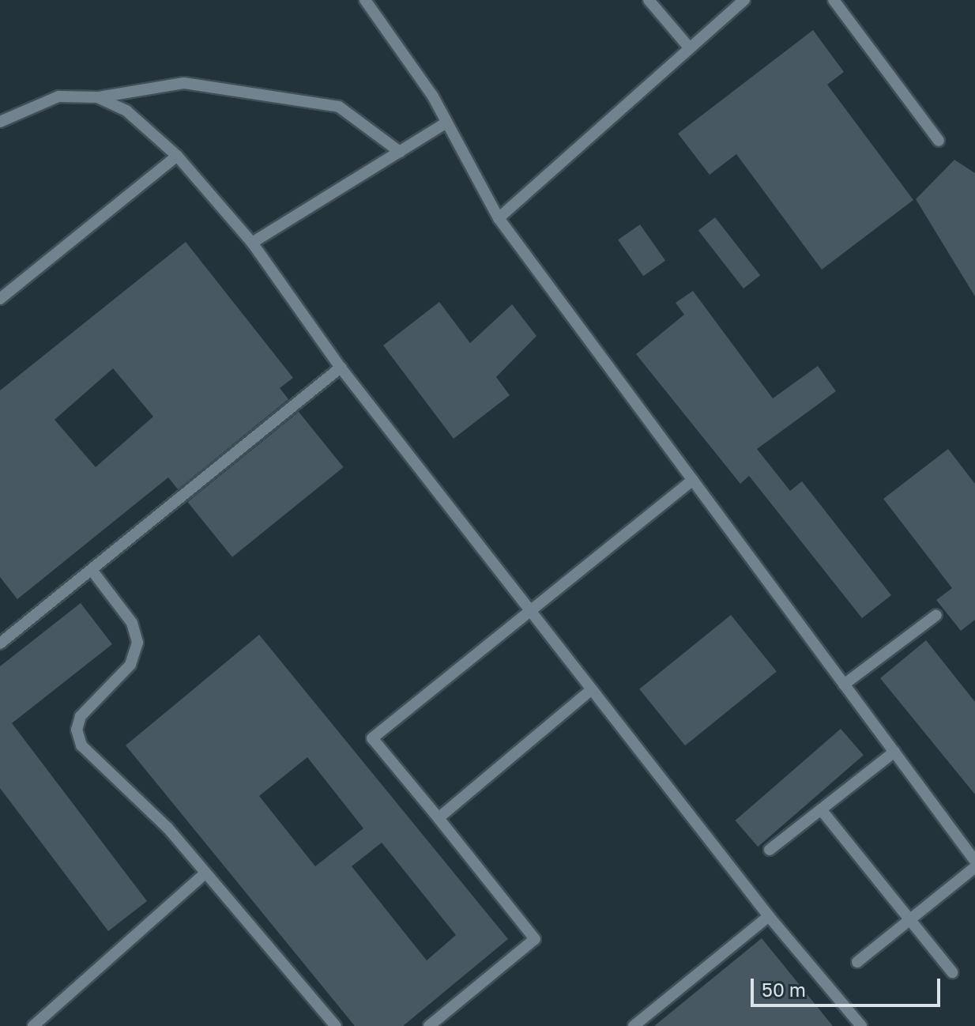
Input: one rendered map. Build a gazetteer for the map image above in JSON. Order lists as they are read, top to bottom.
{
  "scale_bar": "50 m"
}
